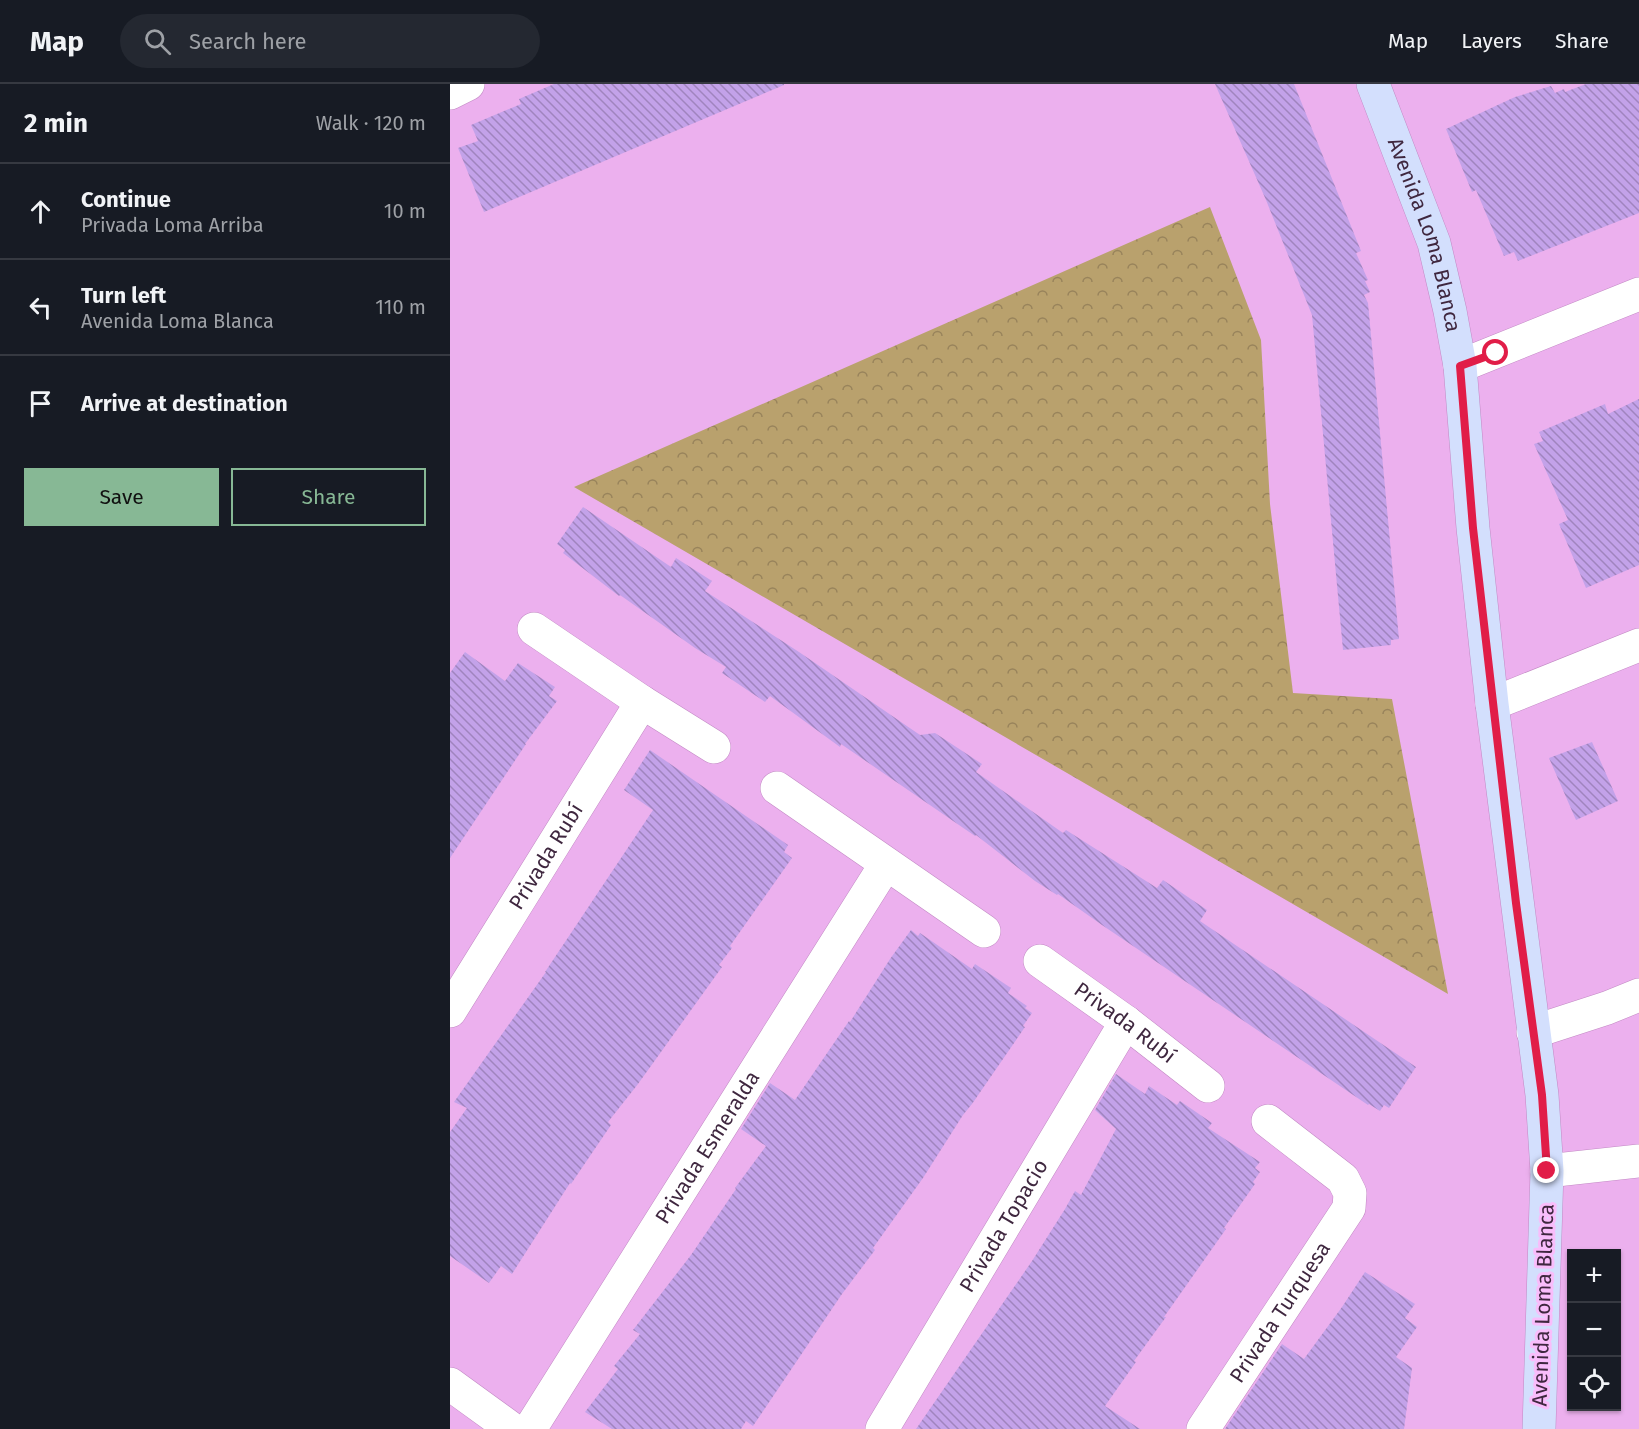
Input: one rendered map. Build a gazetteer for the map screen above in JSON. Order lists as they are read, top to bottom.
{
  "streets": {
    "street": [
      "Avenida Loma Blanca",
      "Privada Rubí",
      "Privada Esmeralda",
      "Privada Topacio",
      "Privada Turquesa"
    ]
  },
  "crossings": [
    ["Privada Rubí", "Privada Topacio"]
  ],
  "page": {
    "header": "Map",
    "search": "Search here",
    "nav": ["Map", "Layers", "Share"],
    "heading": ["2 min", "Walk · 120 m"],
    "list": [
      ["Continue", "Privada Loma Arriba", "10 m"],
      ["Turn left", "Avenida Loma Blanca", "110 m"],
      "Arrive at destination"
    ],
    "buttons": ["Save", "Share"],
    "map_buttons": ["+", "−"]
  }
}
